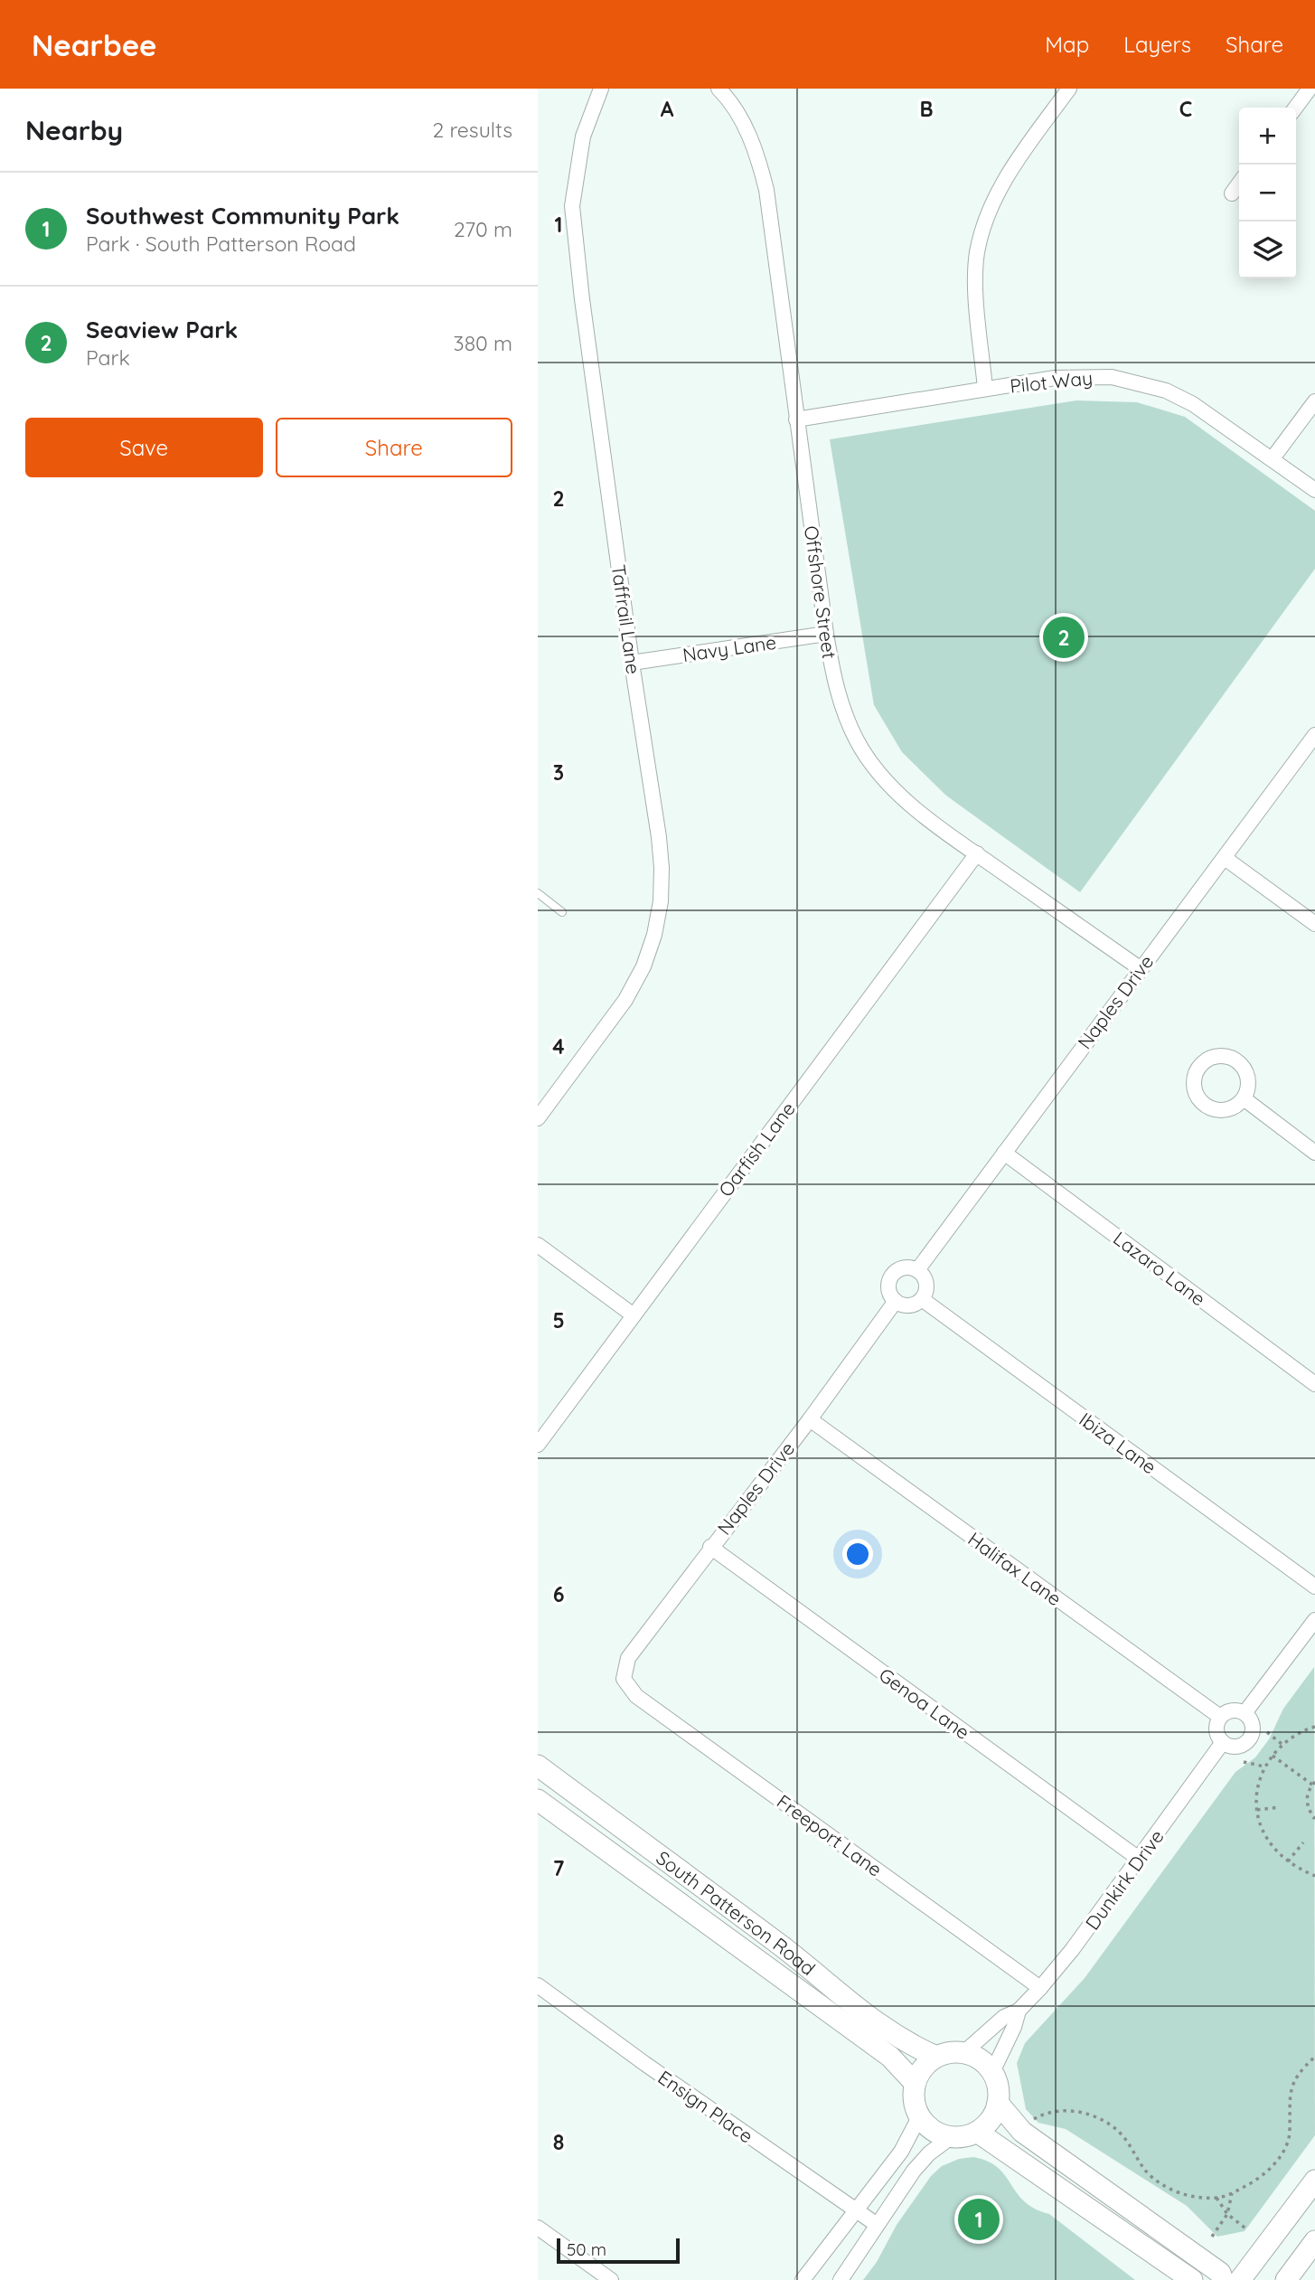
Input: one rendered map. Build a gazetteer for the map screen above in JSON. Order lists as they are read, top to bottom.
{
  "streets": {
    "street": [
      "Pilot Way",
      "Offshore Street",
      "Taffrail Lane",
      "Navy Lane",
      "Naples Drive",
      "Oarfish Lane",
      "Lazaro Lane",
      "Ibiza Lane",
      "Halifax Lane",
      "Genoa Lane",
      "Freeport Lane",
      "Dunkirk Drive",
      "South Patterson Road",
      "Ensign Place"
    ]
  },
  "crossings": [
    ["Pilot Way", "Offshore Street"],
    ["Offshore Street", "Navy Lane"],
    ["Offshore Street", "Naples Drive"],
    ["Offshore Street", "Oarfish Lane"],
    ["Taffrail Lane", "Navy Lane"],
    ["Naples Drive", "Lazaro Lane"],
    ["Naples Drive", "Ibiza Lane"],
    ["Naples Drive", "Halifax Lane"],
    ["Naples Drive", "Genoa Lane"],
    ["Naples Drive", "Freeport Lane"],
    ["Halifax Lane", "Dunkirk Drive"],
    ["Genoa Lane", "Dunkirk Drive"],
    ["Freeport Lane", "Dunkirk Drive"],
    ["Dunkirk Drive", "South Patterson Road"]
  ],
  "scale_bar": "50 m",
  "page": {
    "header": "Nearbee",
    "nav": ["Map", "Layers", "Share"],
    "heading": ["Nearby", "2 results"],
    "map_buttons": ["+", "−"],
    "list": [
      {
        "mark": "1",
        "name": "Southwest Community Park",
        "note": "Park · South Patterson Road",
        "value": "270 m"
      },
      {
        "mark": "2",
        "name": "Seaview Park",
        "note": "Park",
        "value": "380 m"
      }
    ],
    "buttons": ["Save", "Share"],
    "pins": ["2", "1"],
    "scale": "50 m"
  },
  "grid": {
    "columns": ["A", "B", "C"],
    "rows": [
      "1",
      "2",
      "3",
      "4",
      "5",
      "6",
      "7",
      "8"
    ]
  }
}
